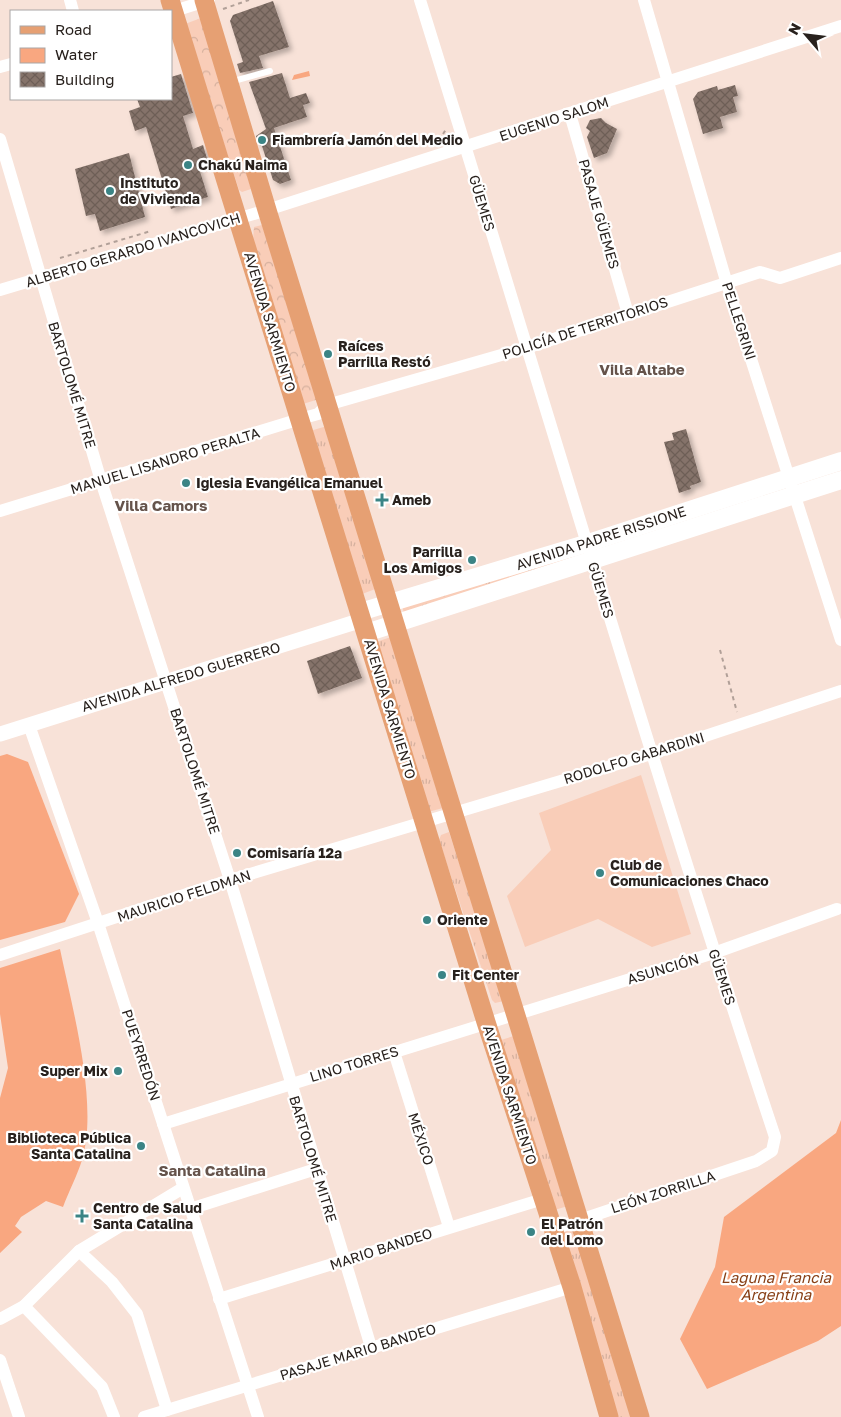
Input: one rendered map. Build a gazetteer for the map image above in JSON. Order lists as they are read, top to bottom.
{
  "streets": {
    "main road": ["AVENIDA SARMIENTO", "AVENIDA PADRE RISSIONE"],
    "street": [
      "EUGENIO SALOM",
      "GÜEMES",
      "PASAJE GÜEMES",
      "ALBERTO GERARDO IVANCOVICH",
      "PELLEGRINI",
      "POLICÍA DE TERRITORIOS",
      "BARTOLOMÉ MITRE",
      "MANUEL LISANDRO PERALTA",
      "AVENIDA ALFREDO GUERRERO",
      "RODOLFO GABARDINI",
      "MAURICIO FELDMAN",
      "ASUNCIÓN",
      "PUEYRREDÓN",
      "LINO TORRES",
      "MÉXICO",
      "LEÓN ZORRILLA",
      "MARIO BANDEO",
      "PASAJE MARIO BANDEO"
    ]
  },
  "crossings": [
    ["EUGENIO SALOM", "GÜEMES"],
    ["EUGENIO SALOM", "PASAJE GÜEMES"],
    ["EUGENIO SALOM", "ALBERTO GERARDO IVANCOVICH"],
    ["EUGENIO SALOM", "PELLEGRINI"],
    ["EUGENIO SALOM", "AVENIDA SARMIENTO"],
    ["GÜEMES", "POLICÍA DE TERRITORIOS"],
    ["GÜEMES", "AVENIDA PADRE RISSIONE"],
    ["GÜEMES", "RODOLFO GABARDINI"],
    ["GÜEMES", "ASUNCIÓN"],
    ["GÜEMES", "LEÓN ZORRILLA"],
    ["PASAJE GÜEMES", "POLICÍA DE TERRITORIOS"],
    ["ALBERTO GERARDO IVANCOVICH", "AVENIDA SARMIENTO"],
    ["ALBERTO GERARDO IVANCOVICH", "BARTOLOMÉ MITRE"],
    ["PELLEGRINI", "POLICÍA DE TERRITORIOS"],
    ["PELLEGRINI", "AVENIDA PADRE RISSIONE"],
    ["AVENIDA SARMIENTO", "POLICÍA DE TERRITORIOS"],
    ["AVENIDA SARMIENTO", "MANUEL LISANDRO PERALTA"],
    ["AVENIDA SARMIENTO", "AVENIDA PADRE RISSIONE"],
    ["AVENIDA SARMIENTO", "AVENIDA ALFREDO GUERRERO"],
    ["AVENIDA SARMIENTO", "RODOLFO GABARDINI"],
    ["AVENIDA SARMIENTO", "MAURICIO FELDMAN"],
    ["AVENIDA SARMIENTO", "ASUNCIÓN"],
    ["AVENIDA SARMIENTO", "LINO TORRES"],
    ["AVENIDA SARMIENTO", "LEÓN ZORRILLA"],
    ["AVENIDA SARMIENTO", "MARIO BANDEO"],
    ["AVENIDA SARMIENTO", "PASAJE MARIO BANDEO"],
    ["POLICÍA DE TERRITORIOS", "MANUEL LISANDRO PERALTA"],
    ["BARTOLOMÉ MITRE", "MANUEL LISANDRO PERALTA"],
    ["BARTOLOMÉ MITRE", "AVENIDA ALFREDO GUERRERO"],
    ["BARTOLOMÉ MITRE", "MAURICIO FELDMAN"],
    ["BARTOLOMÉ MITRE", "LINO TORRES"],
    ["BARTOLOMÉ MITRE", "MARIO BANDEO"],
    ["BARTOLOMÉ MITRE", "PASAJE MARIO BANDEO"],
    ["AVENIDA PADRE RISSIONE", "AVENIDA ALFREDO GUERRERO"],
    ["AVENIDA ALFREDO GUERRERO", "PUEYRREDÓN"],
    ["RODOLFO GABARDINI", "MAURICIO FELDMAN"],
    ["MAURICIO FELDMAN", "PUEYRREDÓN"],
    ["ASUNCIÓN", "LINO TORRES"],
    ["PUEYRREDÓN", "LINO TORRES"],
    ["PUEYRREDÓN", "MARIO BANDEO"],
    ["PUEYRREDÓN", "PASAJE MARIO BANDEO"],
    ["LINO TORRES", "MÉXICO"],
    ["MÉXICO", "MARIO BANDEO"]
  ],
  "districts": ["Villa Altabe", "Villa Camors", "Santa Catalina"],
  "water": ["Laguna Francia Argentina"],
  "places": {
    "other": [
      "Fiambrería Jamón del Medio",
      "Chakú Naima",
      "Instituto de Vivienda",
      "Raíces Parrilla Restó",
      "Iglesia Evangélica Emanuel",
      "Parrilla Los Amigos",
      "Comisaría 12ª",
      "Club de Comunicaciones Chaco",
      "Oriente",
      "Fit Center",
      "Super Mix",
      "Biblioteca Pública Santa Catalina",
      "El Patrón del Lomo"
    ],
    "health": ["Ameb", "Centro de Salud Santa Catalina"]
  },
  "legend": ["Road", "Water", "Building"],
  "north": "top left"
}
